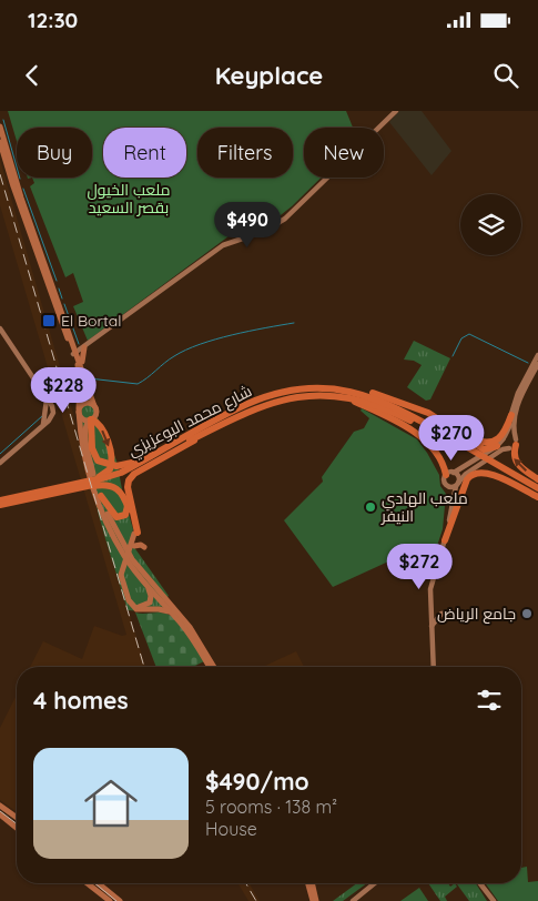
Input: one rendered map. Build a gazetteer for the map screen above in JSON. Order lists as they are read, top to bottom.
{
  "streets": {
    "highway": ["شارع محمد البوعزيزي"]
  },
  "parks": ["ملعب الخيول بقصر السعيد"],
  "places": {
    "transit": ["El Bortal"],
    "other": ["ملعب الهادي النيفر", "جامع الرياض"]
  },
  "page": {
    "status": "12:30",
    "header": "Keyplace",
    "chip": [
      "Buy",
      "Rent",
      "Filters",
      "New"
    ],
    "price": [
      "$490",
      "$228",
      "$270",
      "$272"
    ],
    "heading": "4 homes",
    "list": [
      {
        "name": "$490/mo",
        "note": "5 rooms · 138 m² · House"
      }
    ]
  }
}
